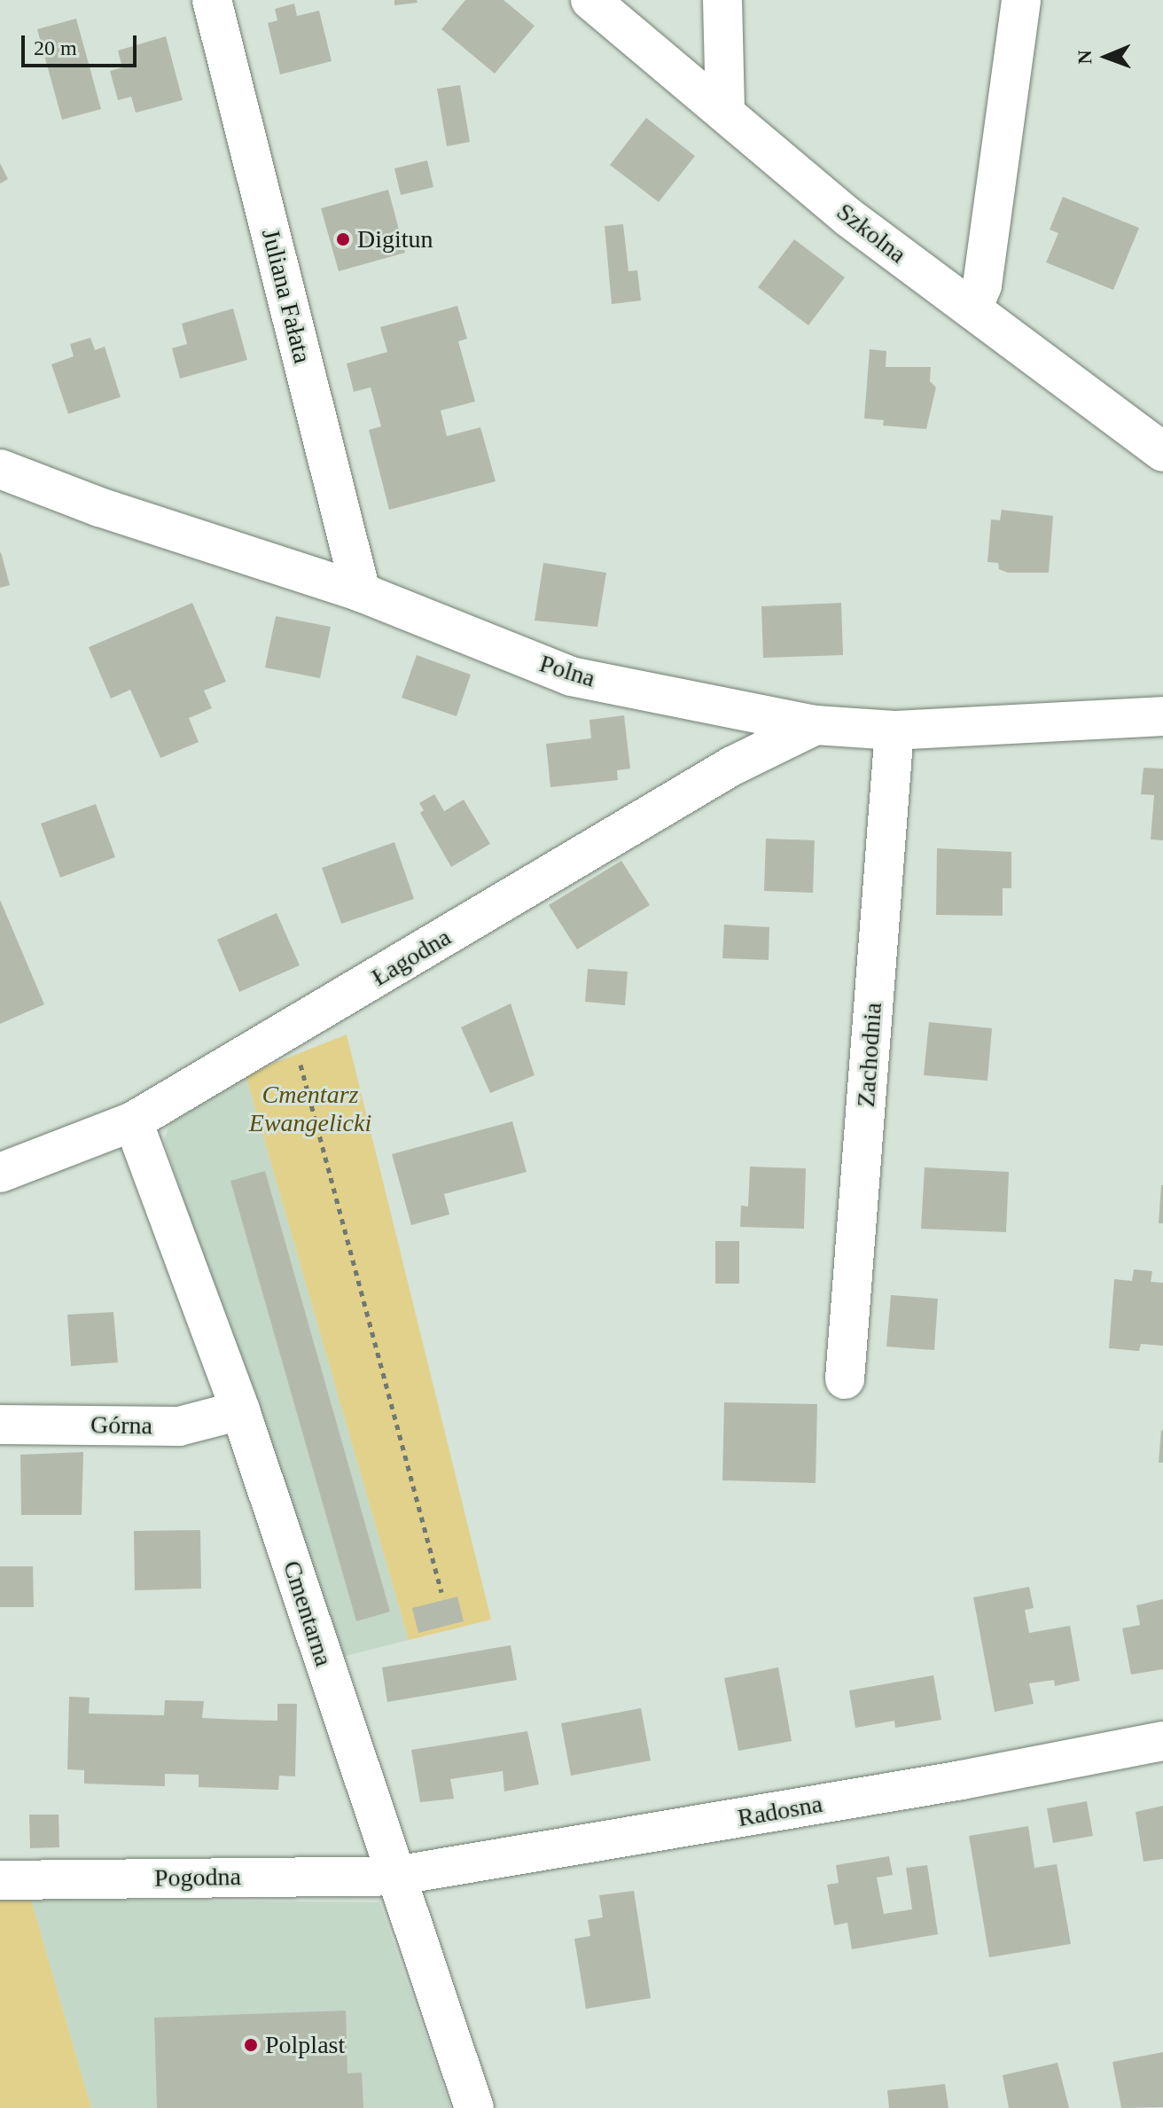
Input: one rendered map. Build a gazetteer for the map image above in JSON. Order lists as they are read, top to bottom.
{
  "streets": {
    "street": [
      "Szkolna",
      "Juliana Fałata",
      "Polna",
      "Łagodna",
      "Zachodnia",
      "Górna",
      "Cmentarna",
      "Radosna",
      "Pogodna"
    ]
  },
  "crossings": [
    ["Juliana Fałata", "Polna"],
    ["Polna", "Łagodna"],
    ["Polna", "Zachodnia"],
    ["Łagodna", "Cmentarna"],
    ["Górna", "Cmentarna"],
    ["Cmentarna", "Radosna"],
    ["Cmentarna", "Pogodna"],
    ["Radosna", "Pogodna"]
  ],
  "parks": ["Cmentarz Ewangelicki"],
  "places": ["Digitun", "Polplast"],
  "scale_bar": "20 m",
  "north": "left"
}
